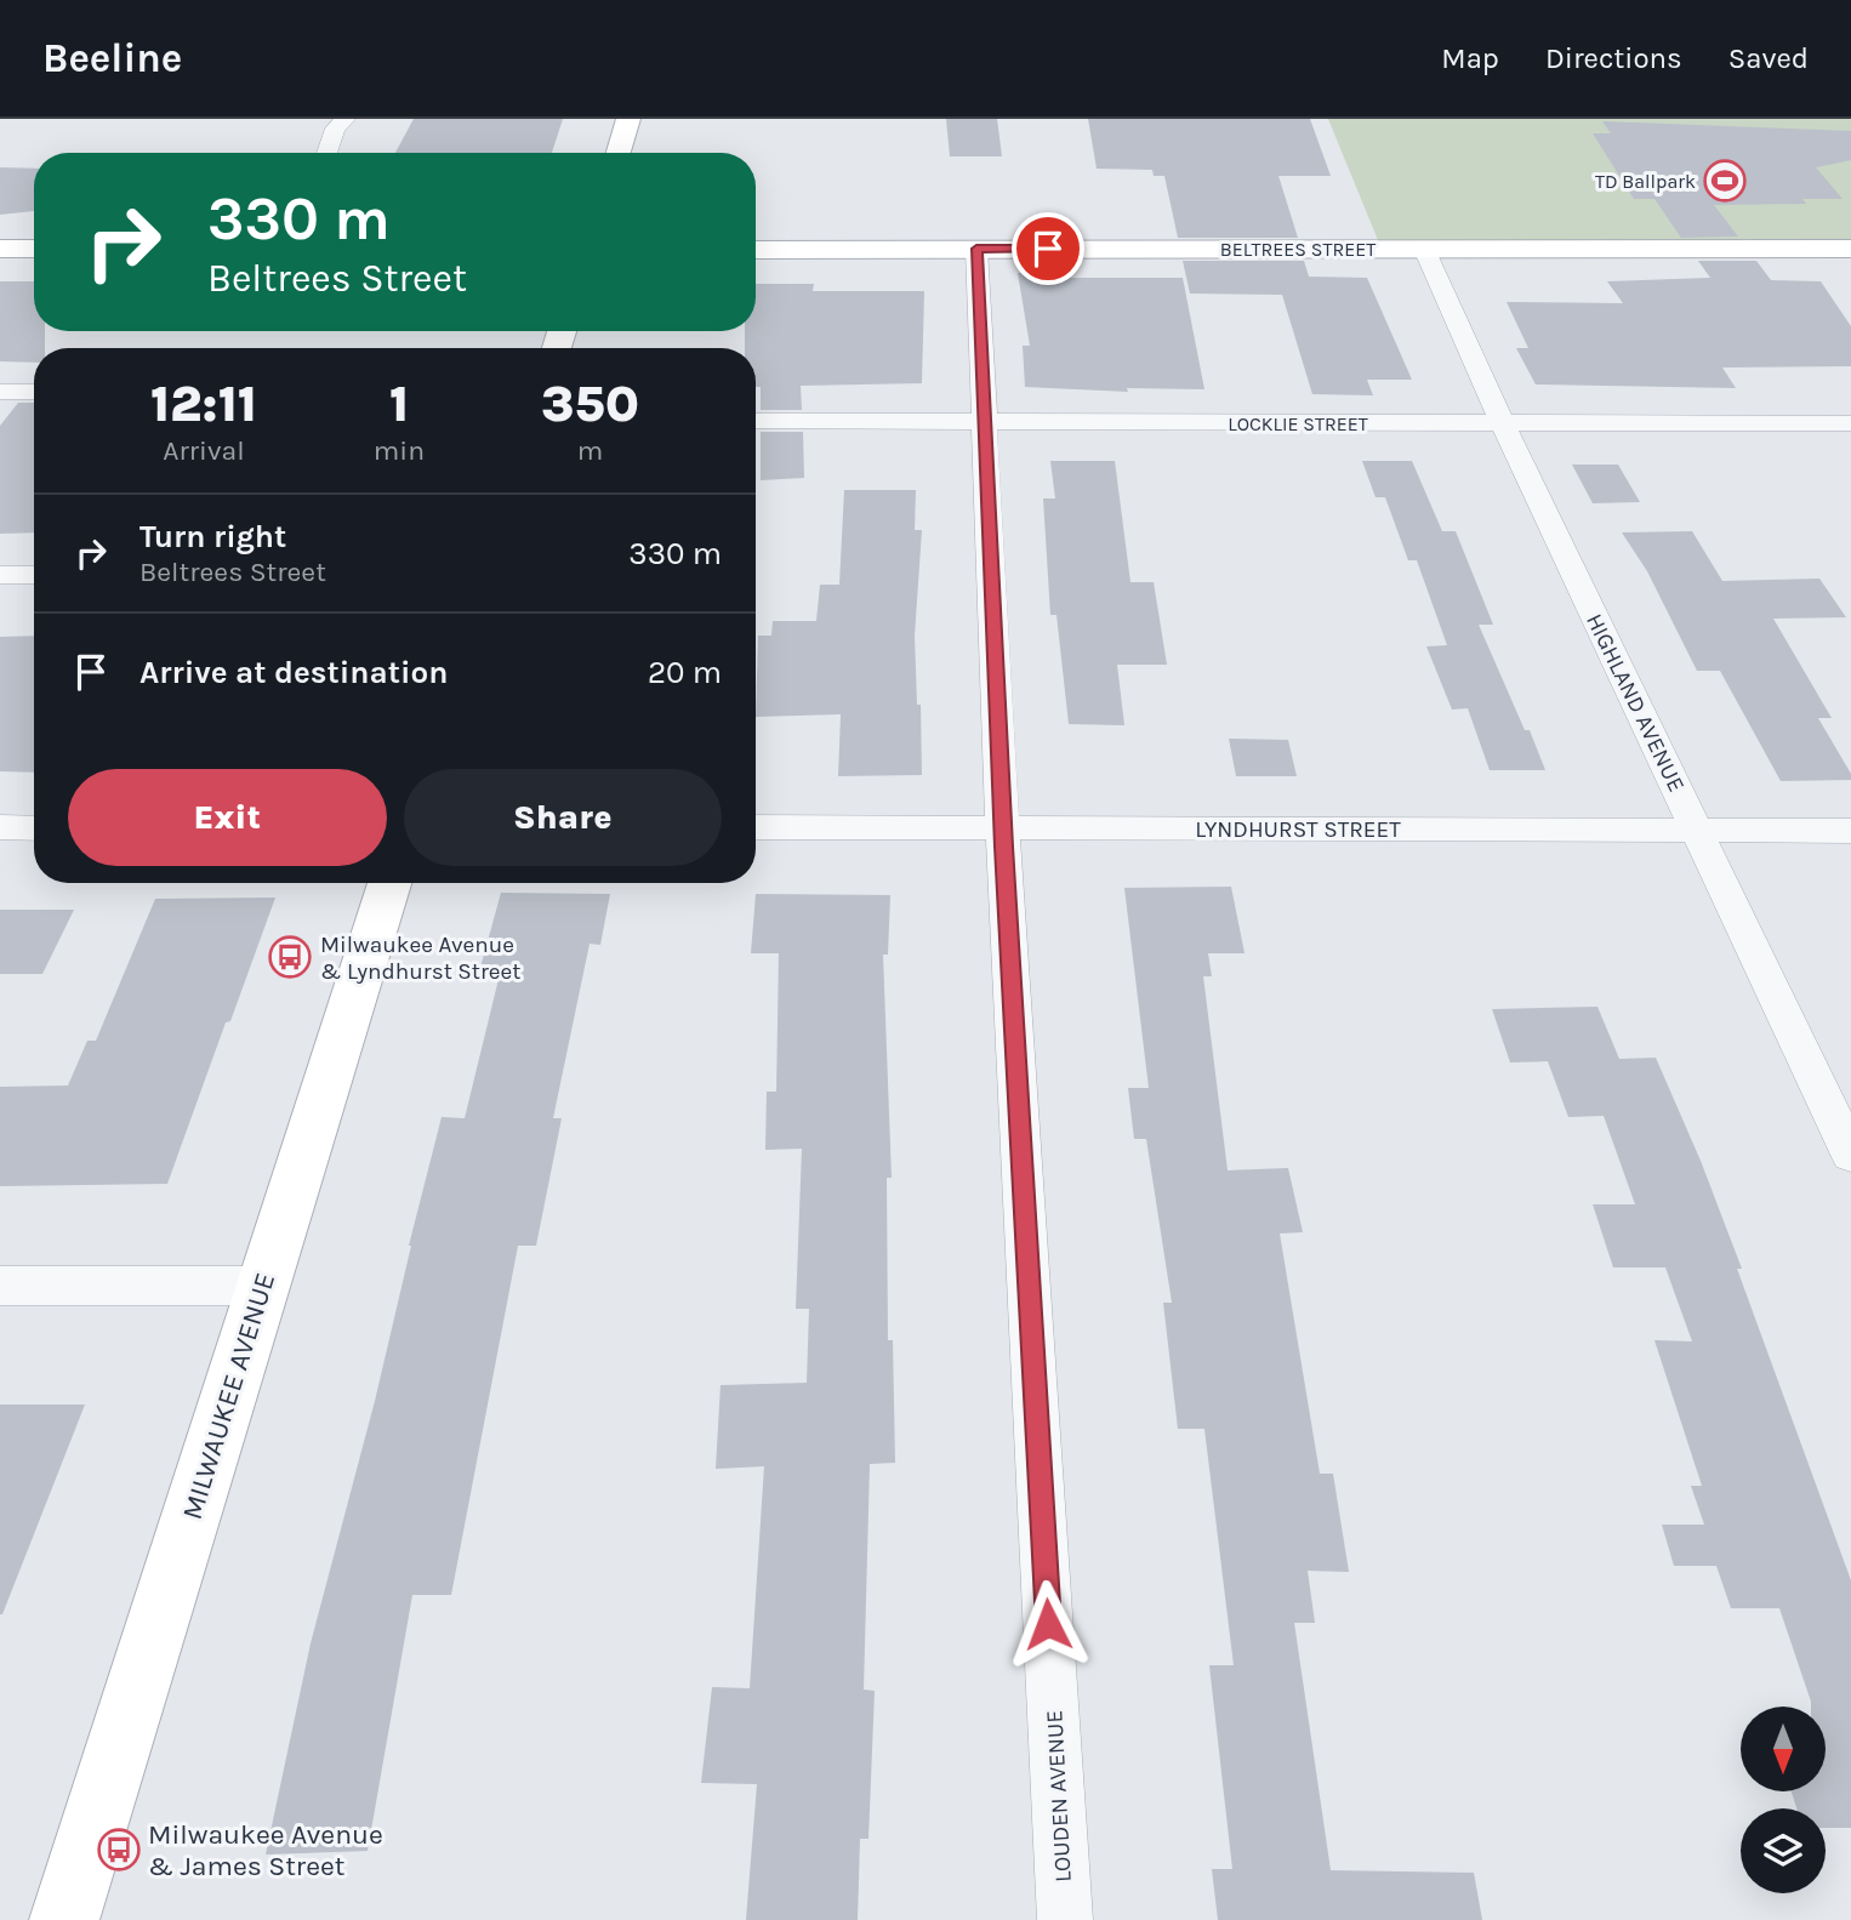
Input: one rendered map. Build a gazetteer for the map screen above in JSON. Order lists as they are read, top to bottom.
{
  "streets": {
    "street": [
      "BELTREES STREET",
      "LOCKLIE STREET",
      "HIGHLAND AVENUE",
      "LYNDHURST STREET",
      "MILWAUKEE AVENUE",
      "LOUDEN AVENUE"
    ]
  },
  "crossings": [
    ["BELTREES STREET", "HIGHLAND AVENUE"],
    ["BELTREES STREET", "LOUDEN AVENUE"],
    ["LOCKLIE STREET", "HIGHLAND AVENUE"],
    ["LOCKLIE STREET", "LOUDEN AVENUE"],
    ["HIGHLAND AVENUE", "LYNDHURST STREET"],
    ["LYNDHURST STREET", "LOUDEN AVENUE"]
  ],
  "places": {
    "sports": ["TD Ballpark"],
    "bus stop": ["Milwaukee Avenue & Lyndhurst Street", "Milwaukee Avenue & James Street"]
  },
  "north": "bottom",
  "page": {
    "header": "Beeline",
    "nav": ["Map", "Directions", "Saved"],
    "turn": ["330 m", "Beltrees Street"],
    "eta": [
      "12:11",
      "Arrival",
      "1",
      "min",
      "350",
      "m"
    ],
    "list": [
      {
        "name": "Turn right",
        "note": "Beltrees Street",
        "value": "330 m"
      },
      {
        "name": "Arrive at destination",
        "value": "20 m"
      }
    ],
    "buttons": ["Exit", "Share"]
  }
}
